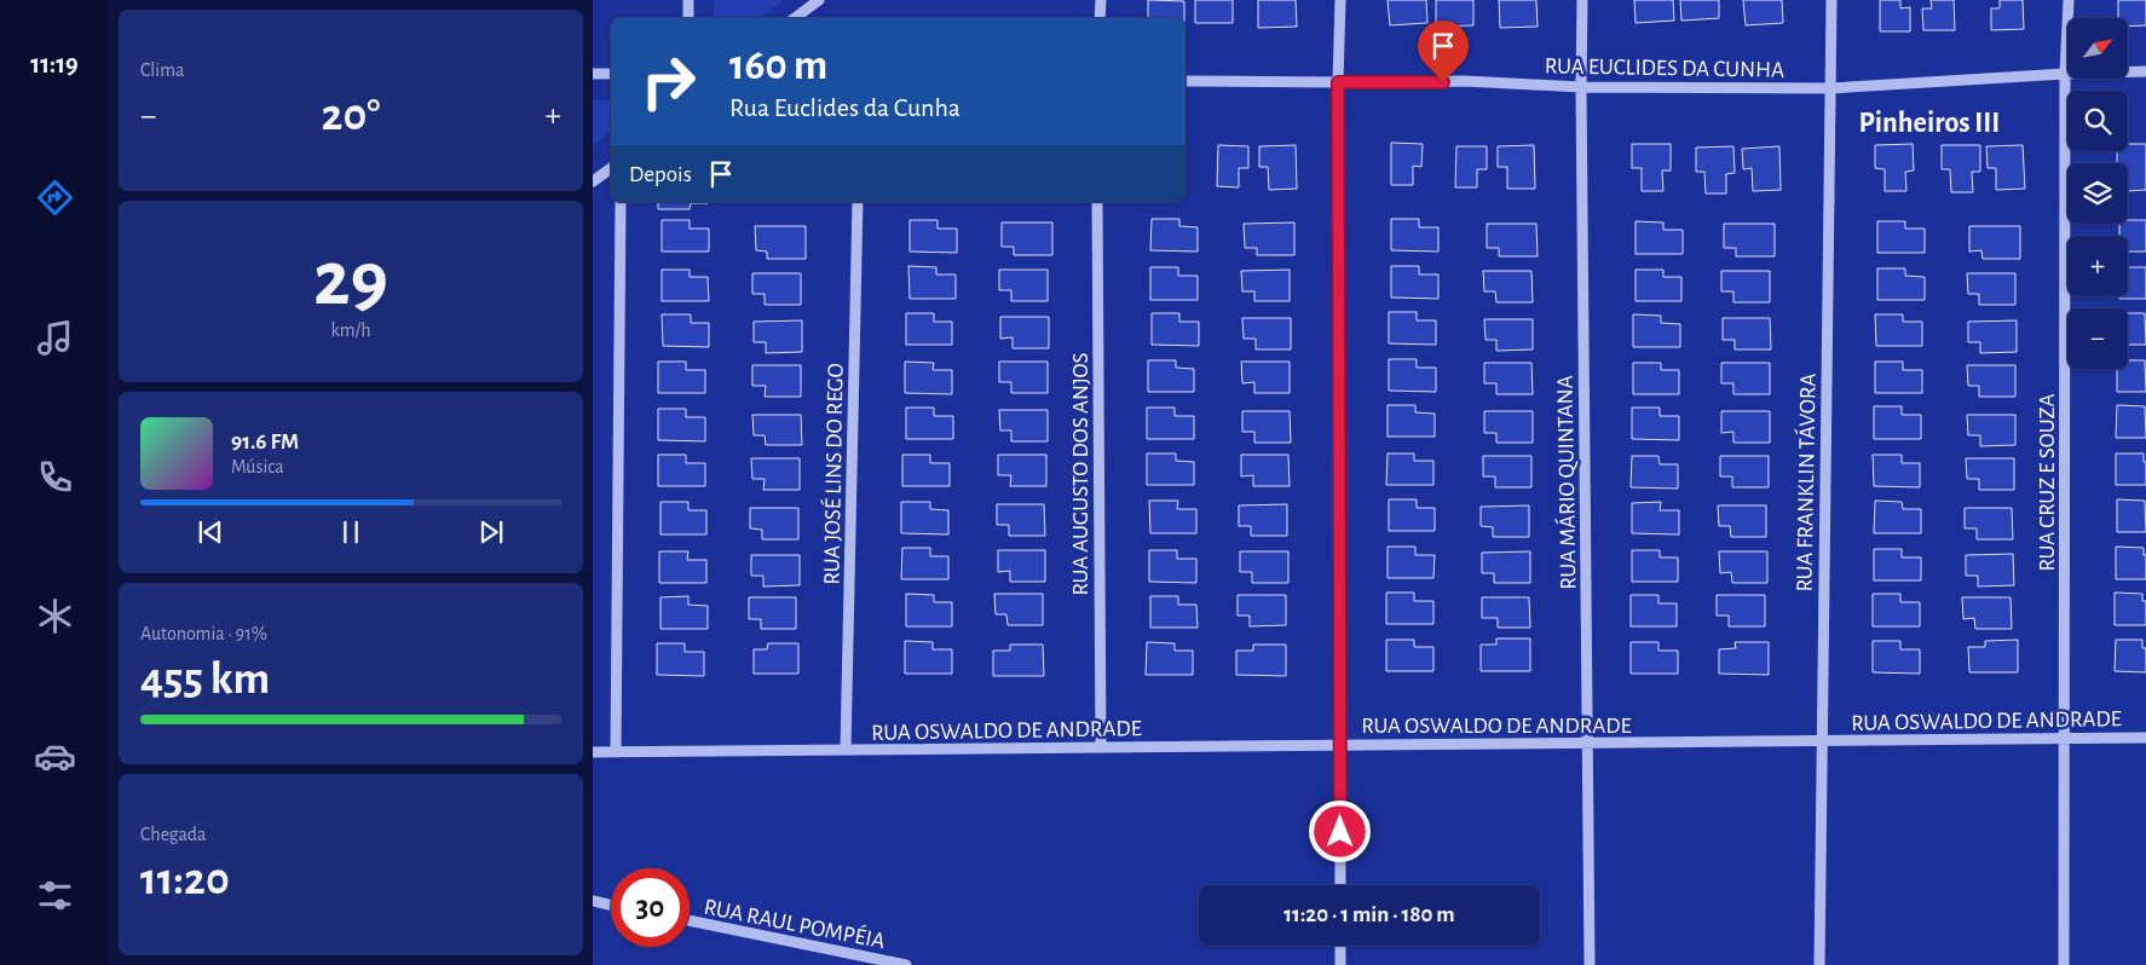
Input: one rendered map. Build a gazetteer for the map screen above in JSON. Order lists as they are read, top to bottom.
{
  "streets": {
    "street": [
      "RUA EUCLIDES DA CUNHA",
      "RUA JOSÉ LINS DO REGO",
      "RUA AUGUSTO DOS ANJOS",
      "RUA MÁRIO QUINTANA",
      "RUA FRANKLIN TÁVORA",
      "RUA CRUZ E SOUZA",
      "RUA OSWALDO DE ANDRADE",
      "RUA RAUL POMPÉIA"
    ]
  },
  "crossings": [
    ["RUA EUCLIDES DA CUNHA", "RUA MÁRIO QUINTANA"],
    ["RUA EUCLIDES DA CUNHA", "RUA FRANKLIN TÁVORA"],
    ["RUA EUCLIDES DA CUNHA", "RUA CRUZ E SOUZA"],
    ["RUA JOSÉ LINS DO REGO", "RUA OSWALDO DE ANDRADE"],
    ["RUA AUGUSTO DOS ANJOS", "RUA OSWALDO DE ANDRADE"],
    ["RUA MÁRIO QUINTANA", "RUA OSWALDO DE ANDRADE"],
    ["RUA FRANKLIN TÁVORA", "RUA OSWALDO DE ANDRADE"],
    ["RUA CRUZ E SOUZA", "RUA OSWALDO DE ANDRADE"]
  ],
  "districts": ["Pinheiros III"],
  "north": "top right",
  "page": {
    "tabs": "11:19",
    "tile": [
      "Clima",
      ["29", "km/h"],
      ["Autonomia · 91%", "455 km"],
      ["Chegada", "11:20"]
    ],
    "map_buttons": ["+", "−"],
    "turn": ["160 m", "Rua Euclides da Cunha"],
    "heat": ["−", "20°", "+"],
    "then": "Depois",
    "song": ["91.6 FM", "Música"],
    "limit": "30",
    "trip": "11:20 · 1 min · 180 m"
  }
}
